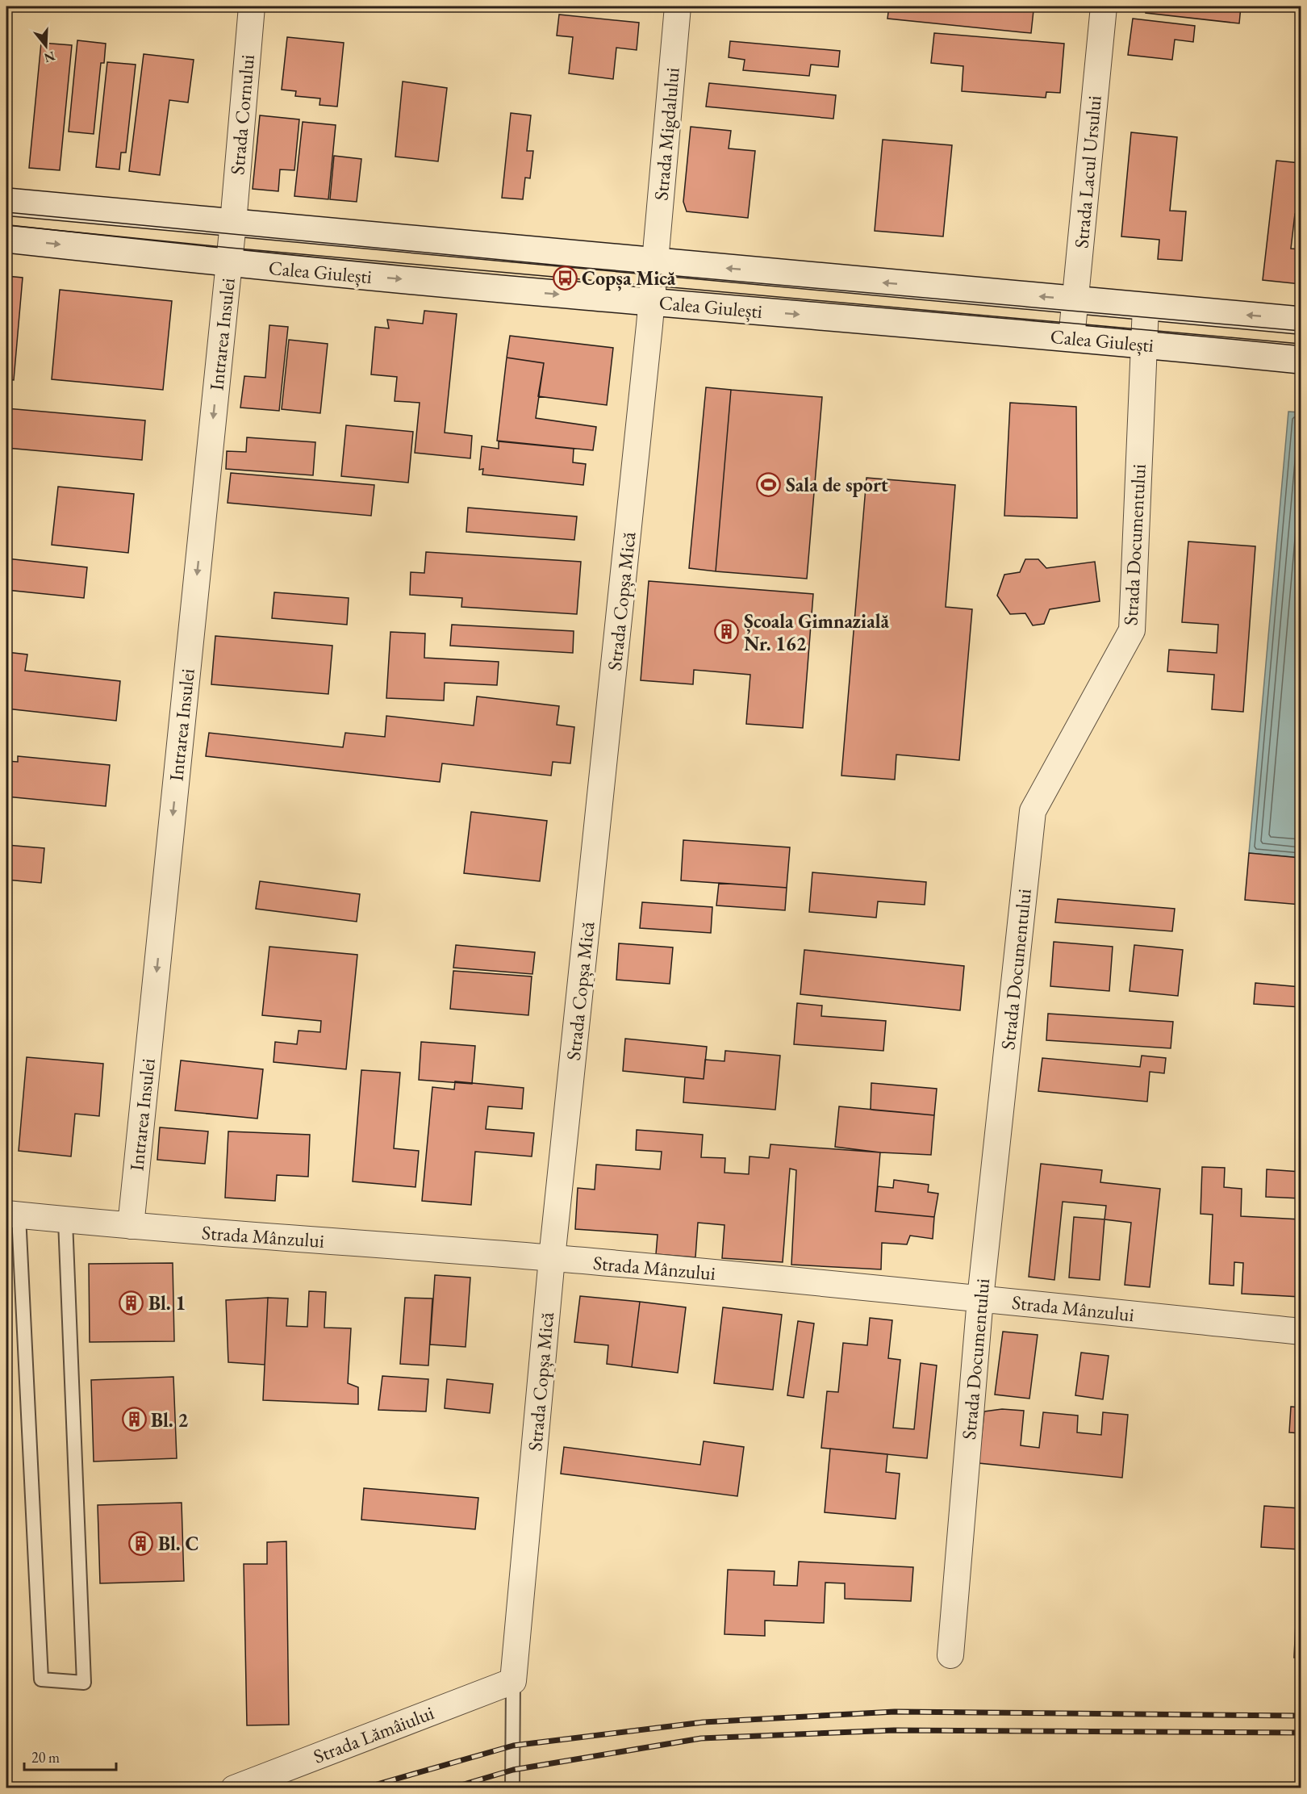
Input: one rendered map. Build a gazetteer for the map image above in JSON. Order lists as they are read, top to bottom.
{
  "streets": {
    "main road": ["Calea Giulești"],
    "street": [
      "Strada Cornului",
      "Strada Migdalului",
      "Strada Lacul Ursului",
      "Intrarea Insulei",
      "Strada Documentului",
      "Strada Copșa Mică",
      "Strada Mânzului",
      "Strada Lămâiului"
    ]
  },
  "crossings": [
    ["Strada Cornului", "Calea Giulești"],
    ["Strada Cornului", "Intrarea Insulei"],
    ["Strada Migdalului", "Calea Giulești"],
    ["Strada Migdalului", "Strada Copșa Mică"],
    ["Strada Lacul Ursului", "Calea Giulești"],
    ["Calea Giulești", "Intrarea Insulei"],
    ["Calea Giulești", "Strada Documentului"],
    ["Calea Giulești", "Strada Copșa Mică"],
    ["Intrarea Insulei", "Strada Mânzului"],
    ["Strada Documentului", "Strada Mânzului"],
    ["Strada Copșa Mică", "Strada Mânzului"],
    ["Strada Copșa Mică", "Strada Lămâiului"]
  ],
  "one_way": ["Intrarea Insulei"],
  "places": {
    "bus stop": ["Copșa Mică"],
    "sports": ["Sala de sport"],
    "building": [
      "Școala Gimnazială Nr. 162",
      "Bl. 1",
      "Bl. 2",
      "Bl. C"
    ]
  },
  "scale_bar": "20 m",
  "north": "bottom"
}
